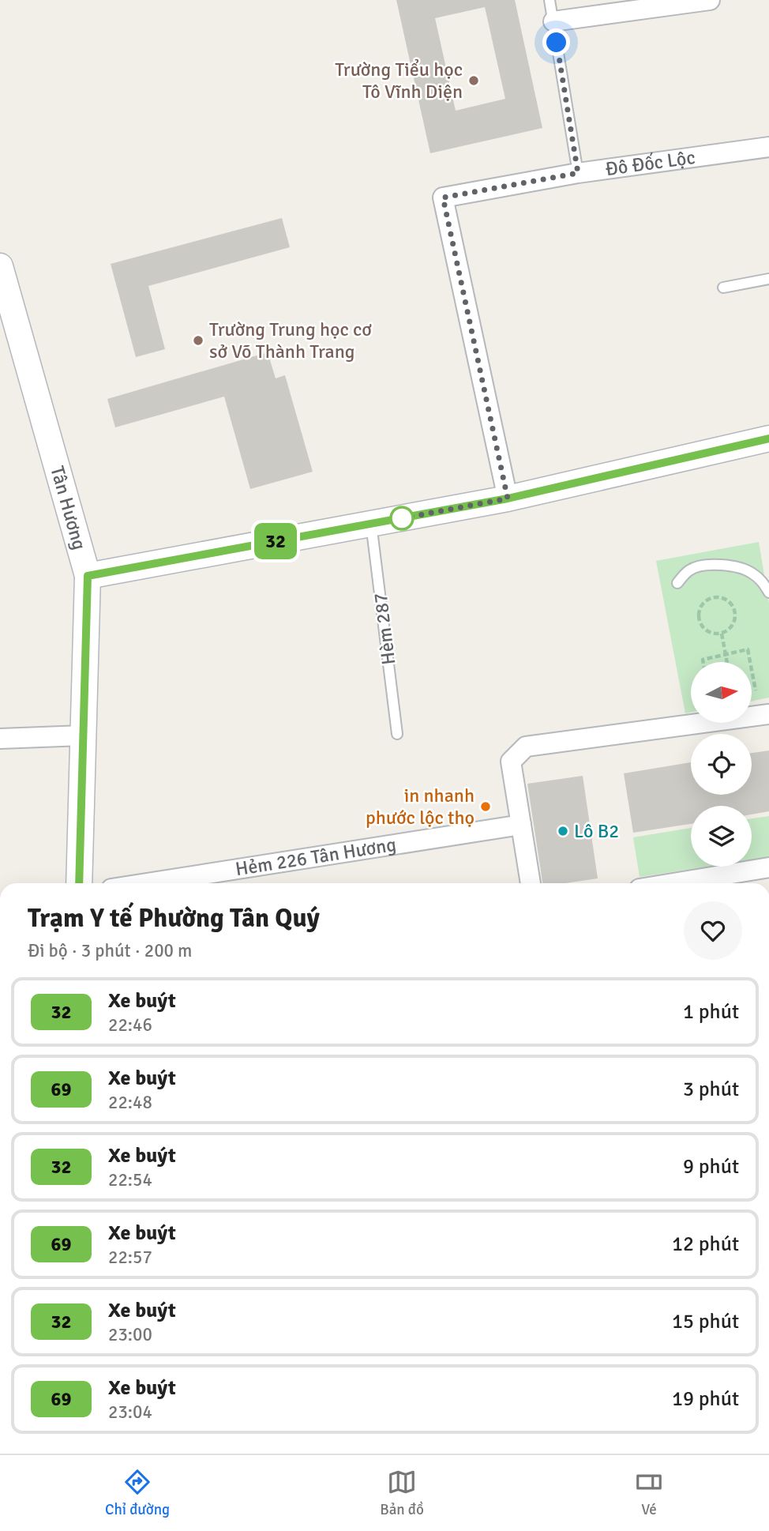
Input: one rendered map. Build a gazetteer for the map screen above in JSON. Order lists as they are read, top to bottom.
{
  "streets": {
    "street": ["Đô Đốc Lộc", "Tân Hương", "Hẻm 226 Tân Hương"],
    "lane": ["Hèm 287"]
  },
  "places": [
    "Trường Tiểu học Tô Vĩnh Diện",
    "Trường Trung học cơ sở Võ Thành Trang",
    "in nhanh phước lộc thọ",
    "Lô B2"
  ],
  "lines": ["bus line 32"],
  "north": "right",
  "page": {
    "on_map": "32",
    "heading": ["Trạm Y tế Phường Tân Quý", "Đi bộ · 3 phút · 200 m"],
    "list": [
      {
        "mark": "32",
        "name": "Xe buýt",
        "note": "22:46",
        "value": "1 phút"
      },
      {
        "mark": "69",
        "name": "Xe buýt",
        "note": "22:48",
        "value": "3 phút"
      },
      {
        "mark": "32",
        "name": "Xe buýt",
        "note": "22:54",
        "value": "9 phút"
      },
      {
        "mark": "69",
        "name": "Xe buýt",
        "note": "22:57",
        "value": "12 phút"
      },
      {
        "mark": "32",
        "name": "Xe buýt",
        "note": "23:00",
        "value": "15 phút"
      },
      {
        "mark": "69",
        "name": "Xe buýt",
        "note": "23:04",
        "value": "19 phút"
      }
    ],
    "tabs": ["Chỉ đường", "Bản đồ", "Vé"]
  }
}
